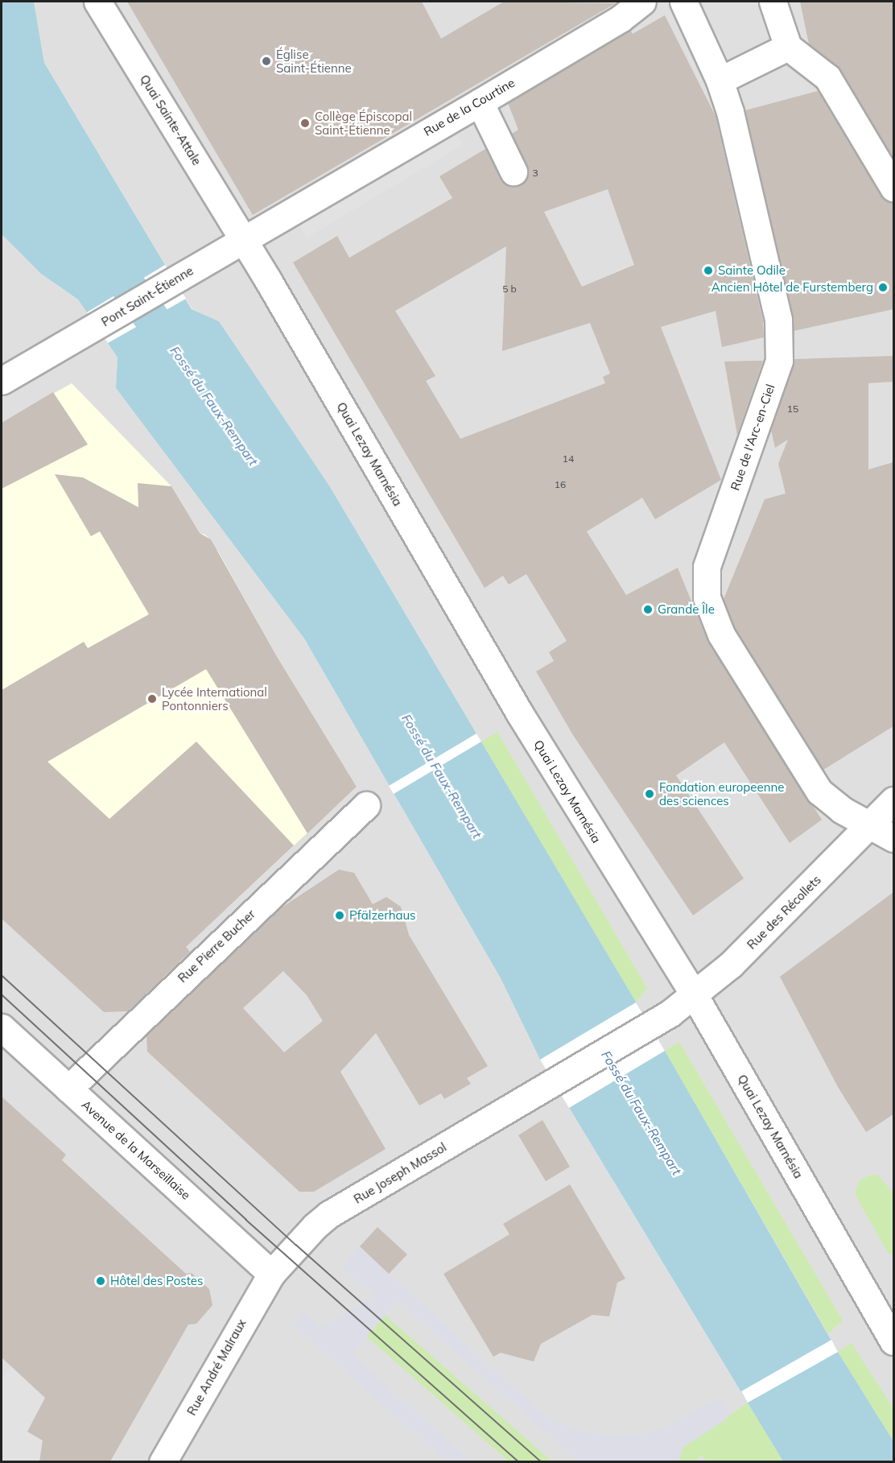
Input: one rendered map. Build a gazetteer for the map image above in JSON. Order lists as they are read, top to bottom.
{
  "streets": {
    "street": [
      "Rue de la Courtine",
      "Quai Sainte-Attale",
      "Pont Saint-Étienne",
      "Rue de l'Arc-en-Ciel",
      "Quai Lezay Marnésia",
      "Rue des Récollets",
      "Rue Pierre Bucher",
      "Avenue de la Marseillaise",
      "Rue Joseph Massol",
      "Rue André Malraux"
    ]
  },
  "crossings": [
    ["Rue de la Courtine", "Quai Sainte-Attale"],
    ["Rue de la Courtine", "Pont Saint-Étienne"],
    ["Rue de la Courtine", "Quai Lezay Marnésia"],
    ["Quai Sainte-Attale", "Pont Saint-Étienne"],
    ["Quai Sainte-Attale", "Quai Lezay Marnésia"],
    ["Pont Saint-Étienne", "Quai Lezay Marnésia"],
    ["Rue de l'Arc-en-Ciel", "Rue des Récollets"],
    ["Quai Lezay Marnésia", "Rue des Récollets"],
    ["Rue des Récollets", "Rue Joseph Massol"],
    ["Rue Pierre Bucher", "Avenue de la Marseillaise"],
    ["Avenue de la Marseillaise", "Rue Joseph Massol"],
    ["Avenue de la Marseillaise", "Rue André Malraux"],
    ["Rue Joseph Massol", "Rue André Malraux"]
  ],
  "water": ["Fossé du Faux-Rempart"],
  "places": [
    "Église Saint-Étienne",
    "Collège Épiscopal Saint-Étienne",
    "Sainte Odile",
    "Ancien Hôtel de Furstemberg",
    "Grande Île",
    "Lycée International Pontonniers",
    "Fondation europeenne des sciences",
    "Pfälzerhaus",
    "Hôtel des Postes"
  ],
  "house_numbers": [
    "3",
    "5 b",
    "15",
    "14",
    "16"
  ]
}
